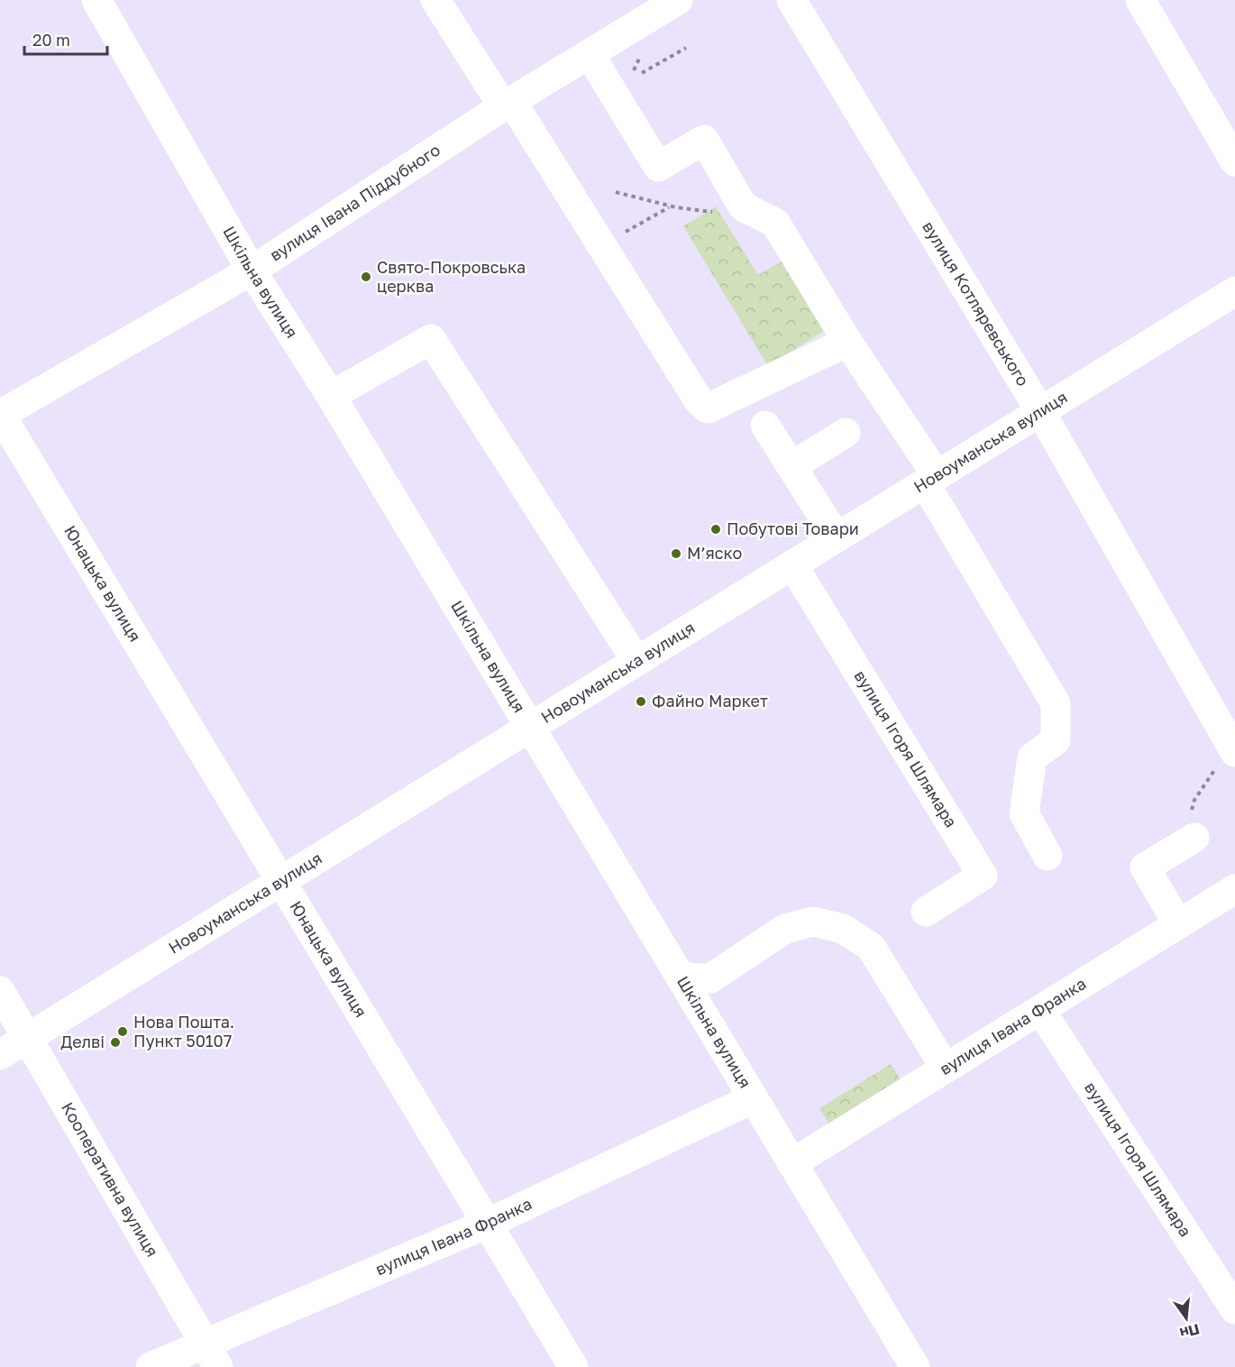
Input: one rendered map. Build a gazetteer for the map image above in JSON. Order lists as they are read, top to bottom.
{
  "streets": {
    "street": [
      "вулиця Івана Піддубного",
      "Шкільна вулиця",
      "вулиця Котляревського",
      "Новоуманська вулиця",
      "Юнацька вулиця",
      "вулиця Ігоря Шлямара",
      "вулиця Івана Франка",
      "Кооперативна вулиця"
    ]
  },
  "crossings": [
    ["вулиця Івана Піддубного", "Шкільна вулиця"],
    ["вулиця Івана Піддубного", "Юнацька вулиця"],
    ["Шкільна вулиця", "Новоуманська вулиця"],
    ["Шкільна вулиця", "вулиця Івана Франка"],
    ["вулиця Котляревського", "Новоуманська вулиця"],
    ["Новоуманська вулиця", "Юнацька вулиця"],
    ["Новоуманська вулиця", "вулиця Ігоря Шлямара"],
    ["Новоуманська вулиця", "Кооперативна вулиця"],
    ["Юнацька вулиця", "вулиця Івана Франка"],
    ["вулиця Ігоря Шлямара", "вулиця Івана Франка"],
    ["вулиця Івана Франка", "Кооперативна вулиця"]
  ],
  "places": [
    "Свято-Покровська церква",
    "Побутові Товари",
    "Мʼяско",
    "Файно Маркет",
    "Нова Пошта. Пункт 50107",
    "Делві"
  ],
  "scale_bar": "20 m",
  "north": "bottom"
}
